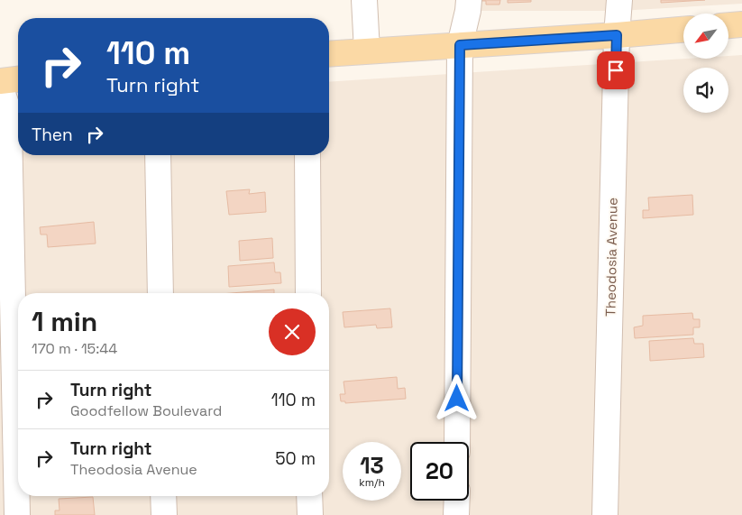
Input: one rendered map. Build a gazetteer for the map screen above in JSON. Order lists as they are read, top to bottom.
{
  "streets": {
    "street": ["Theodosia Avenue"]
  },
  "north": "bottom left",
  "page": {
    "turn": ["110 m", "Turn right"],
    "then": "Then",
    "heading": ["1 min", "170 m · 15:44"],
    "list": [
      {
        "name": "Turn right",
        "note": "Goodfellow Boulevard",
        "value": "110 m"
      },
      {
        "name": "Turn right",
        "note": "Theodosia Avenue",
        "value": "50 m"
      }
    ],
    "speed": "13 km/h",
    "limit": "20"
  }
}
